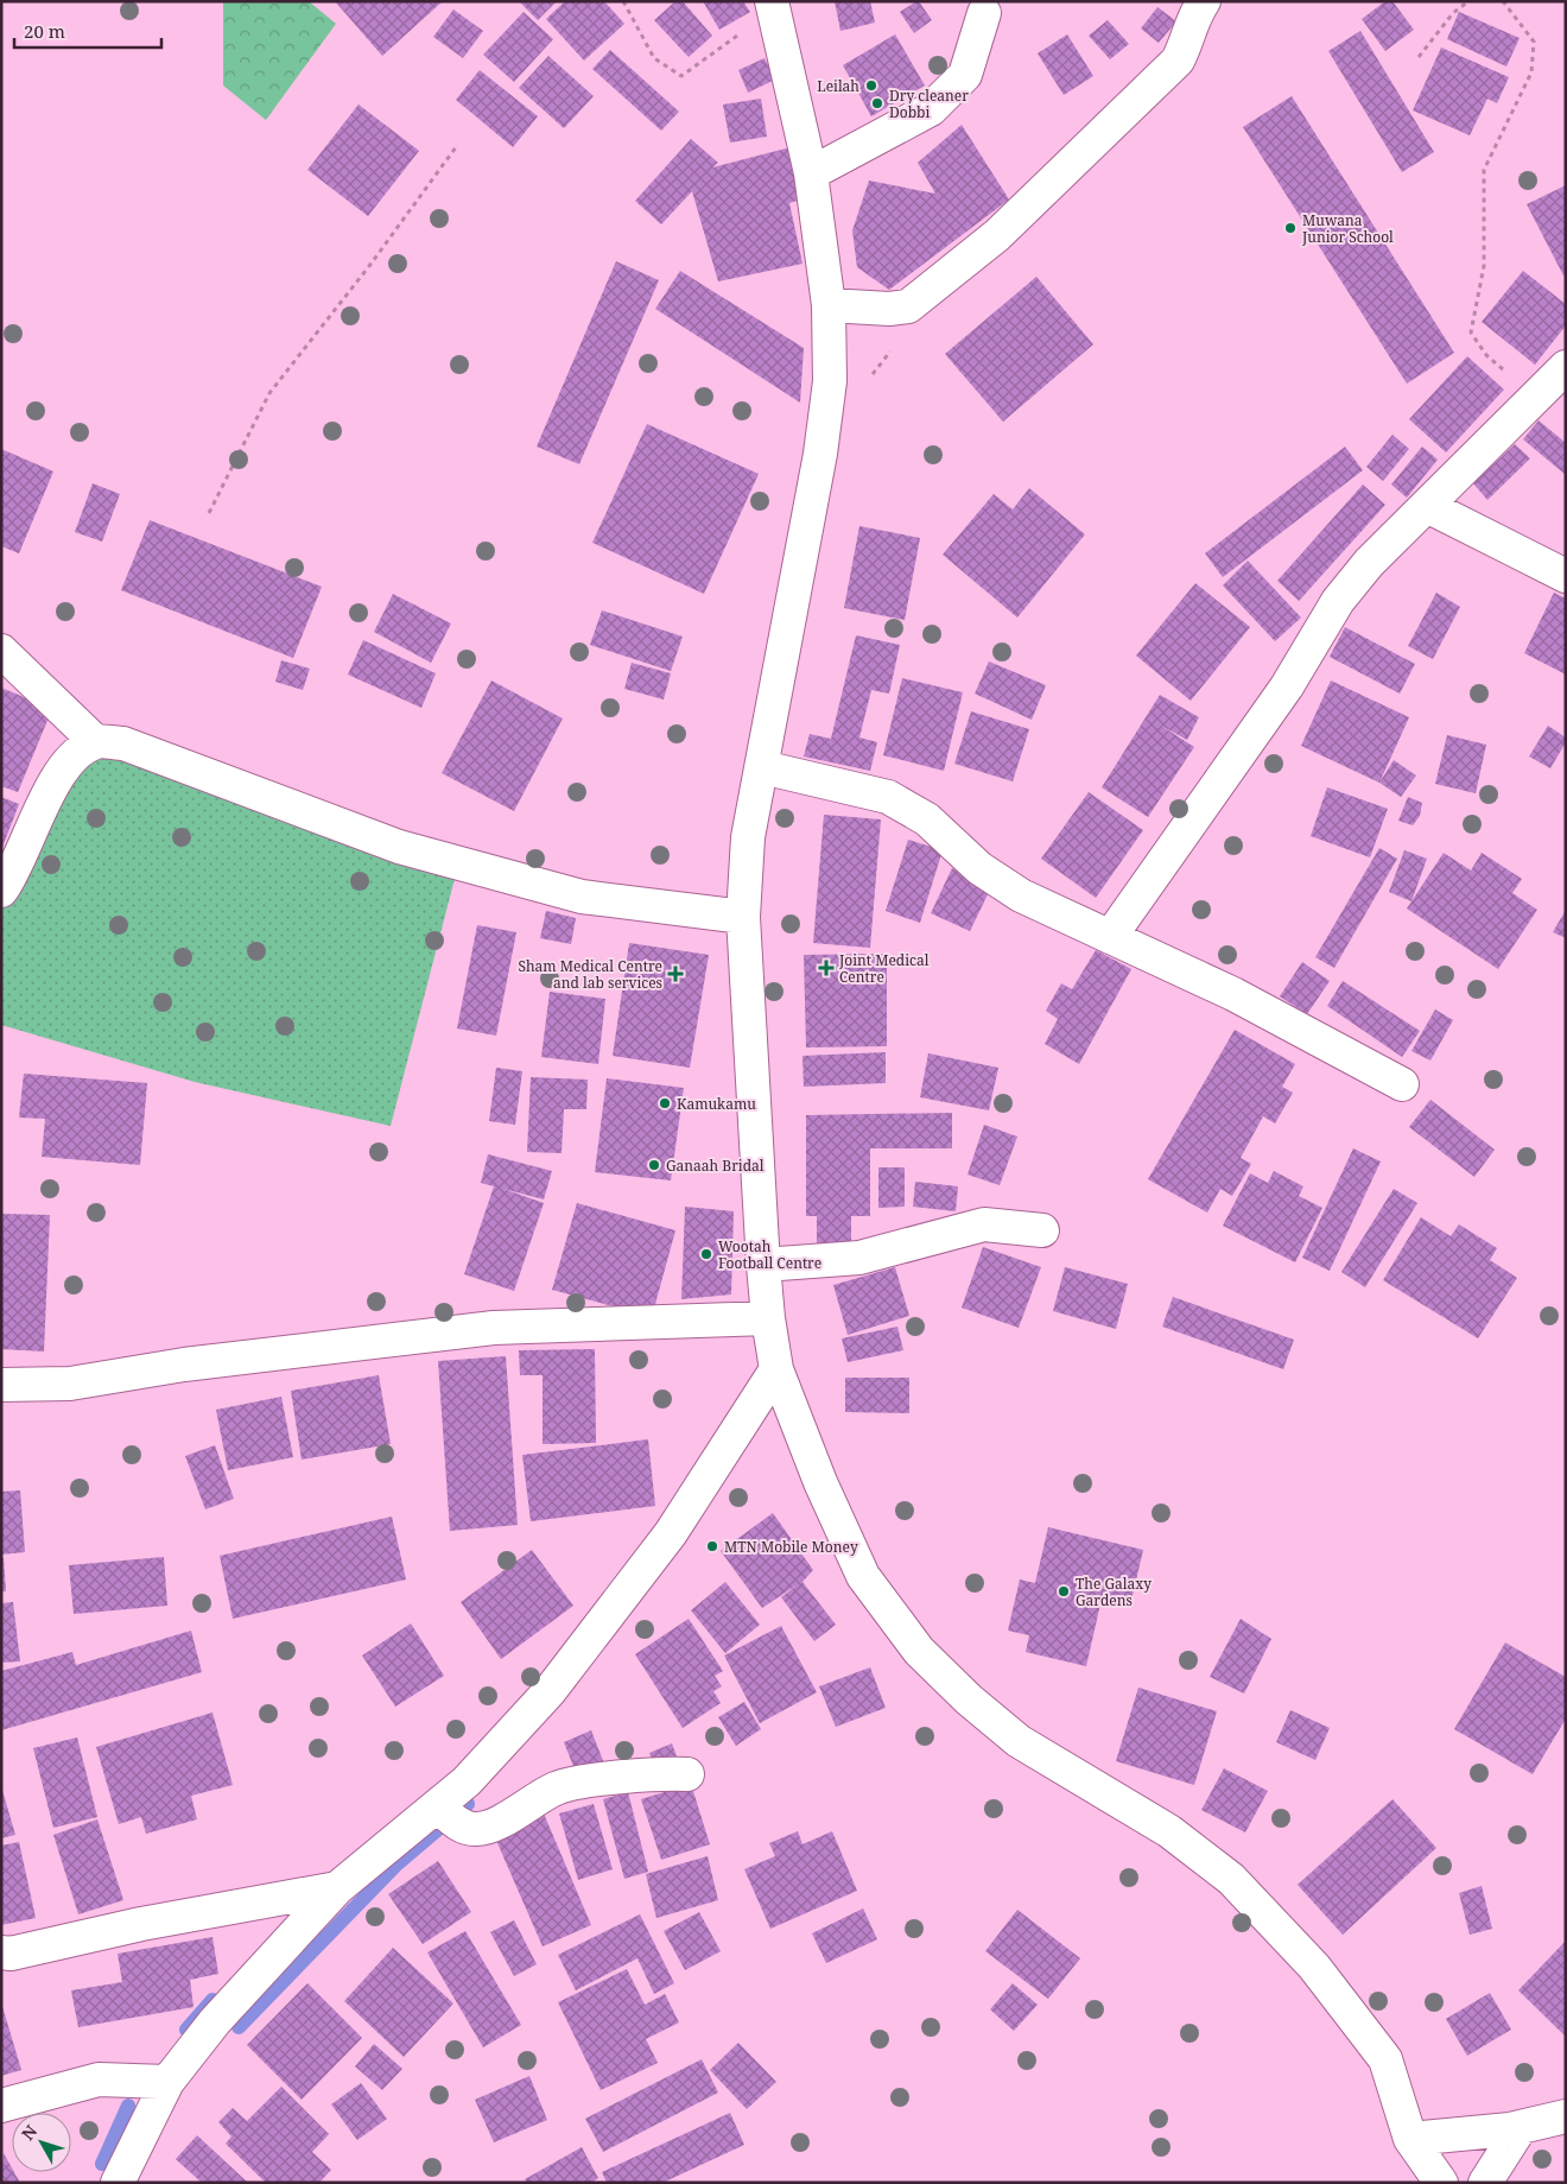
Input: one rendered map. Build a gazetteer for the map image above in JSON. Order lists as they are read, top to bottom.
{
  "places": {
    "other": [
      "Leilah",
      "Dry cleaner Dobbi",
      "Muwana Junior School",
      "Kamukamu",
      "Ganaah Bridal",
      "Wootah Football Centre",
      "MTN Mobile Money",
      "The Galaxy Gardens"
    ],
    "health": ["Joint Medical Centre", "Sham Medical Centre and lab services"]
  },
  "scale_bar": "20 m",
  "north": "top left"
}
